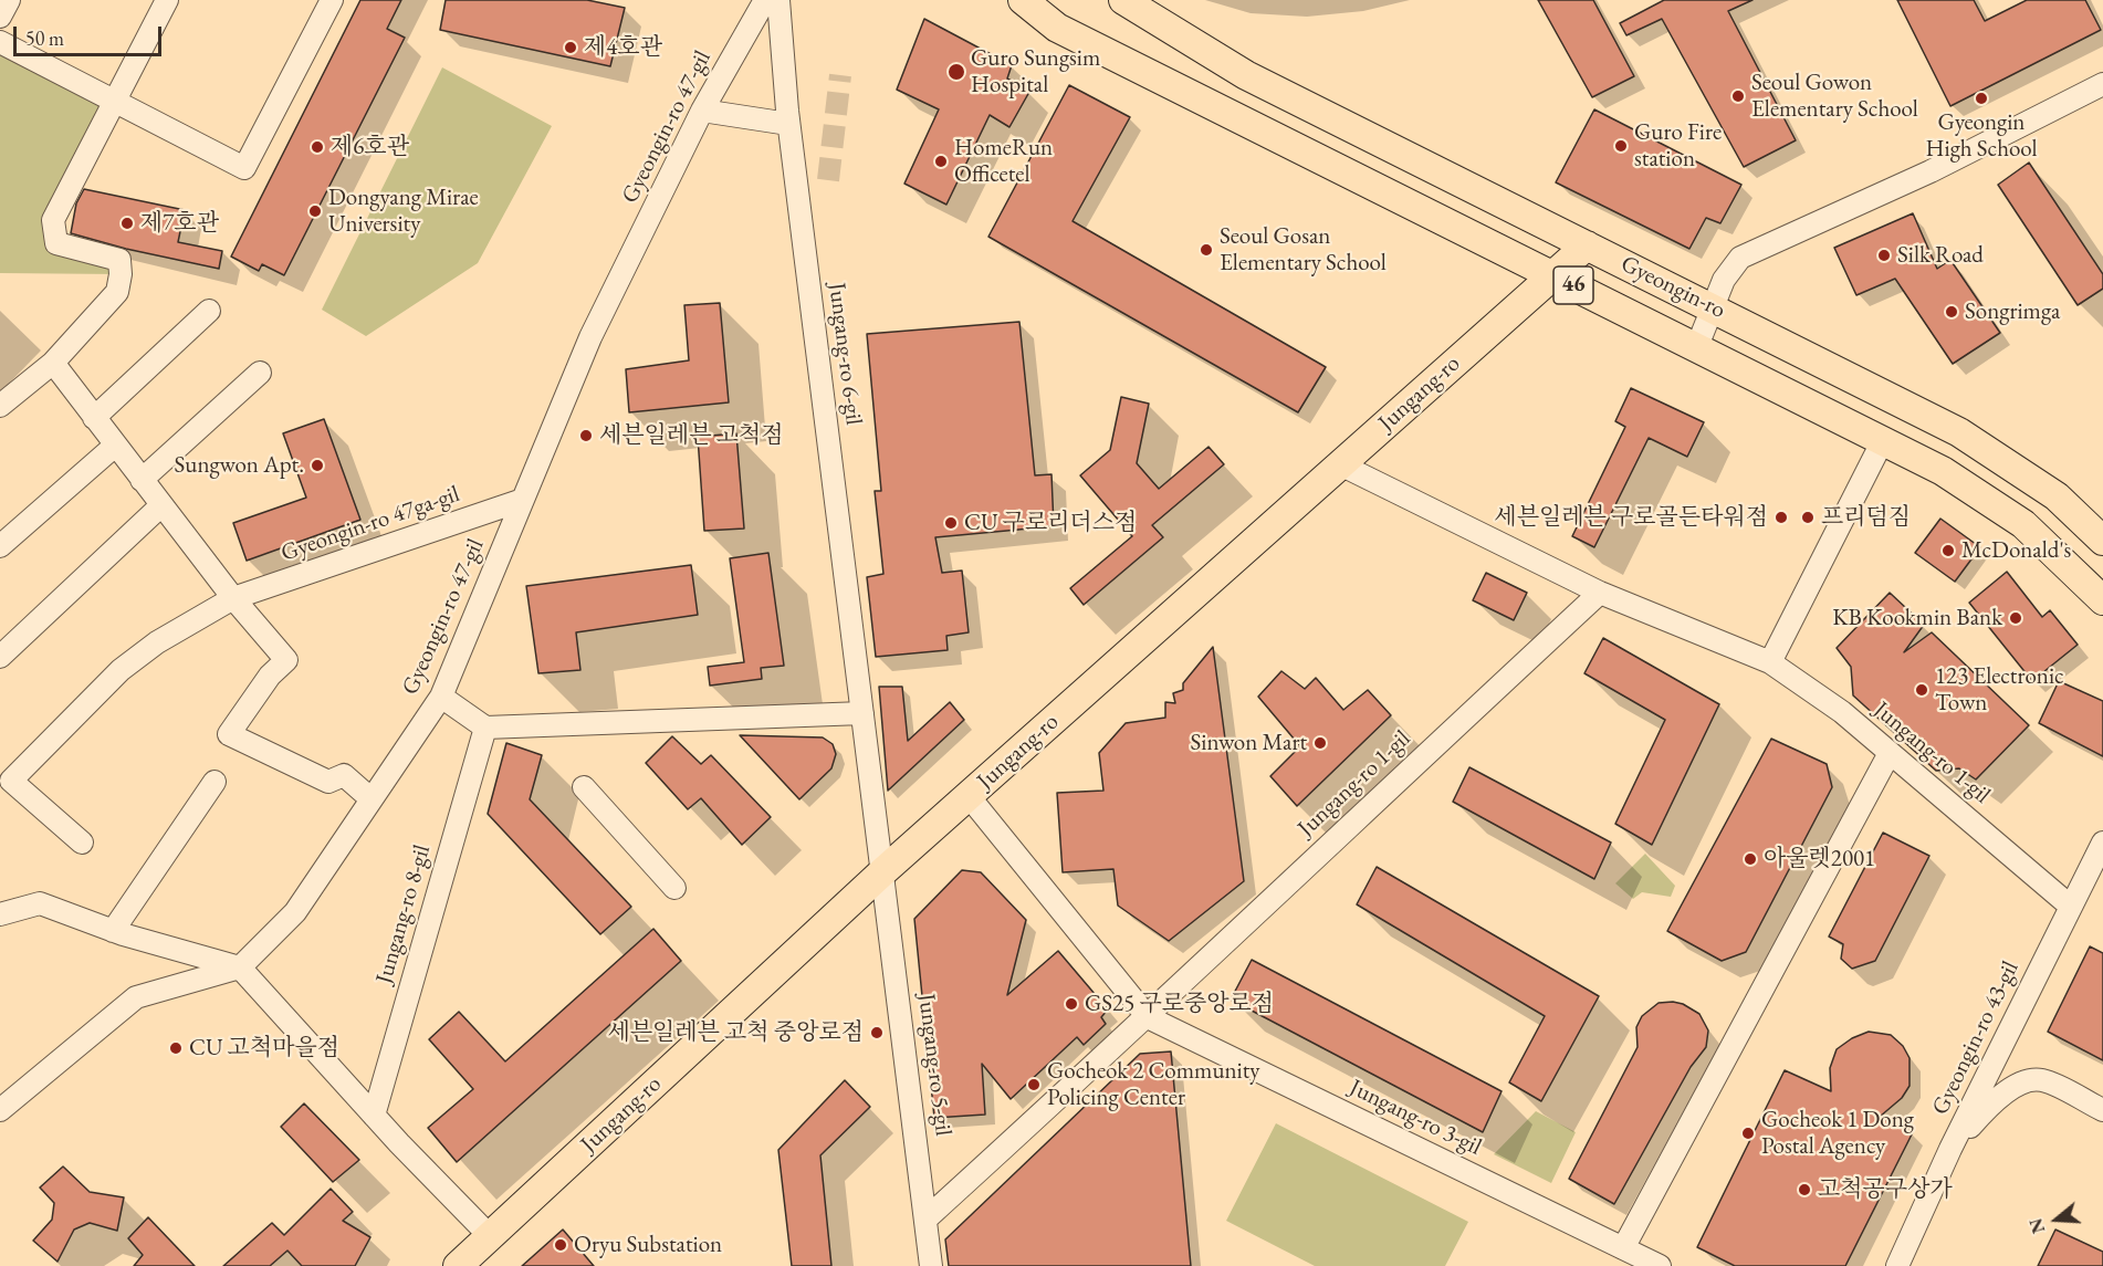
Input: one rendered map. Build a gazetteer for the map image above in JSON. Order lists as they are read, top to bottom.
{
  "streets": {
    "main road": ["46", "Gyeongin-ro", "Jungang-ro"],
    "street": [
      "Gyeongin-ro 47-gil",
      "Jungang-ro 6-gil",
      "Gyeongin-ro 47ga-gil",
      "Jungang-ro 1-gil",
      "Jungang-ro 8-gil",
      "Gyeongin-ro 43-gil",
      "Jungang-ro 5-gil",
      "Jungang-ro 3-gil"
    ]
  },
  "crossings": [
    ["Gyeongin-ro 47-gil", "Gyeongin-ro 47ga-gil"],
    ["Gyeongin-ro", "Jungang-ro"],
    ["Jungang-ro 6-gil", "Jungang-ro"],
    ["Jungang-ro 6-gil", "Jungang-ro 5-gil"],
    ["Jungang-ro", "Jungang-ro 1-gil"],
    ["Jungang-ro", "Jungang-ro 5-gil"],
    ["Jungang-ro", "Jungang-ro 3-gil"],
    ["Jungang-ro 1-gil", "Gyeongin-ro 43-gil"],
    ["Jungang-ro 1-gil", "Jungang-ro 3-gil"]
  ],
  "places": [
    "제4호관",
    "Guro Sungsim Hospital",
    "Seoul Gowon Elementary School",
    "Gyeongin High School",
    "Guro Fire station",
    "제6호관",
    "HomeRun Officetel",
    "Dongyang Mirae University",
    "제7호관",
    "Seoul Gosan Elementary School",
    "Silk Road",
    "Songrimga",
    "세븐일레븐 고척점",
    "Sungwon Apt.",
    "세븐일레븐 구로골든타워점",
    "프리덤짐",
    "CU 구로리더스점",
    "McDonald's",
    "KB Kookmin Bank",
    "123 Electronic Town",
    "Sinwon Mart",
    "아울렛2001",
    "GS25 구로중앙로점",
    "세븐일레븐 고척 중앙로점",
    "CU 고척마을점",
    "Gocheok 2 Community Policing Center",
    "Gocheok 1 Dong Postal Agency",
    "고척공구상가",
    "Oryu Substation"
  ],
  "scale_bar": "50 m",
  "north": "left"
}
